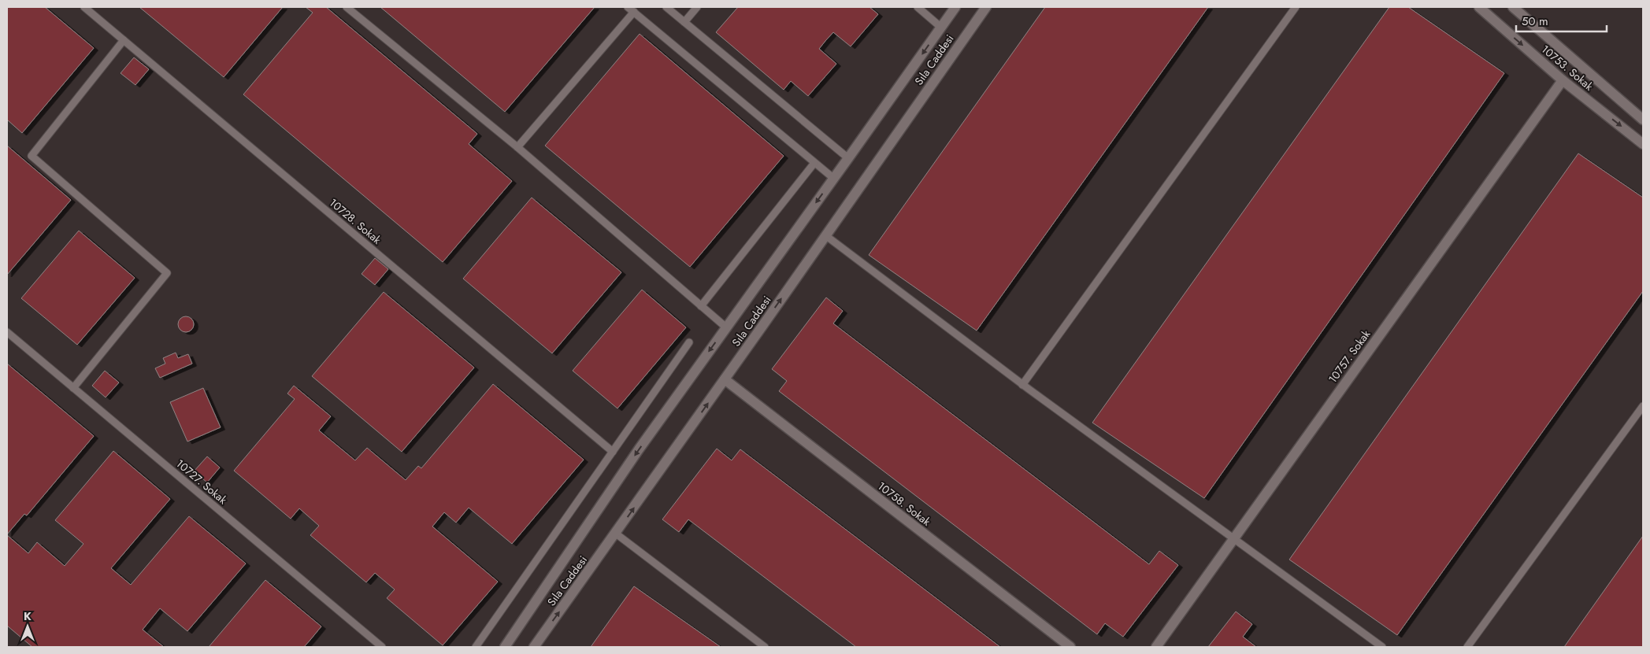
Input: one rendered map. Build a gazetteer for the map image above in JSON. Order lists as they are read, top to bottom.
{
  "streets": {
    "street": [
      "Sıla Caddesi",
      "10753. Sokak",
      "10757. Sokak",
      "10758. Sokak"
    ],
    "lane": ["10728. Sokak", "10727. Sokak"]
  },
  "crossings": [
    ["Sıla Caddesi", "10758. Sokak"],
    ["10753. Sokak", "10757. Sokak"]
  ],
  "scale_bar": "50 m",
  "north": "top"
}
